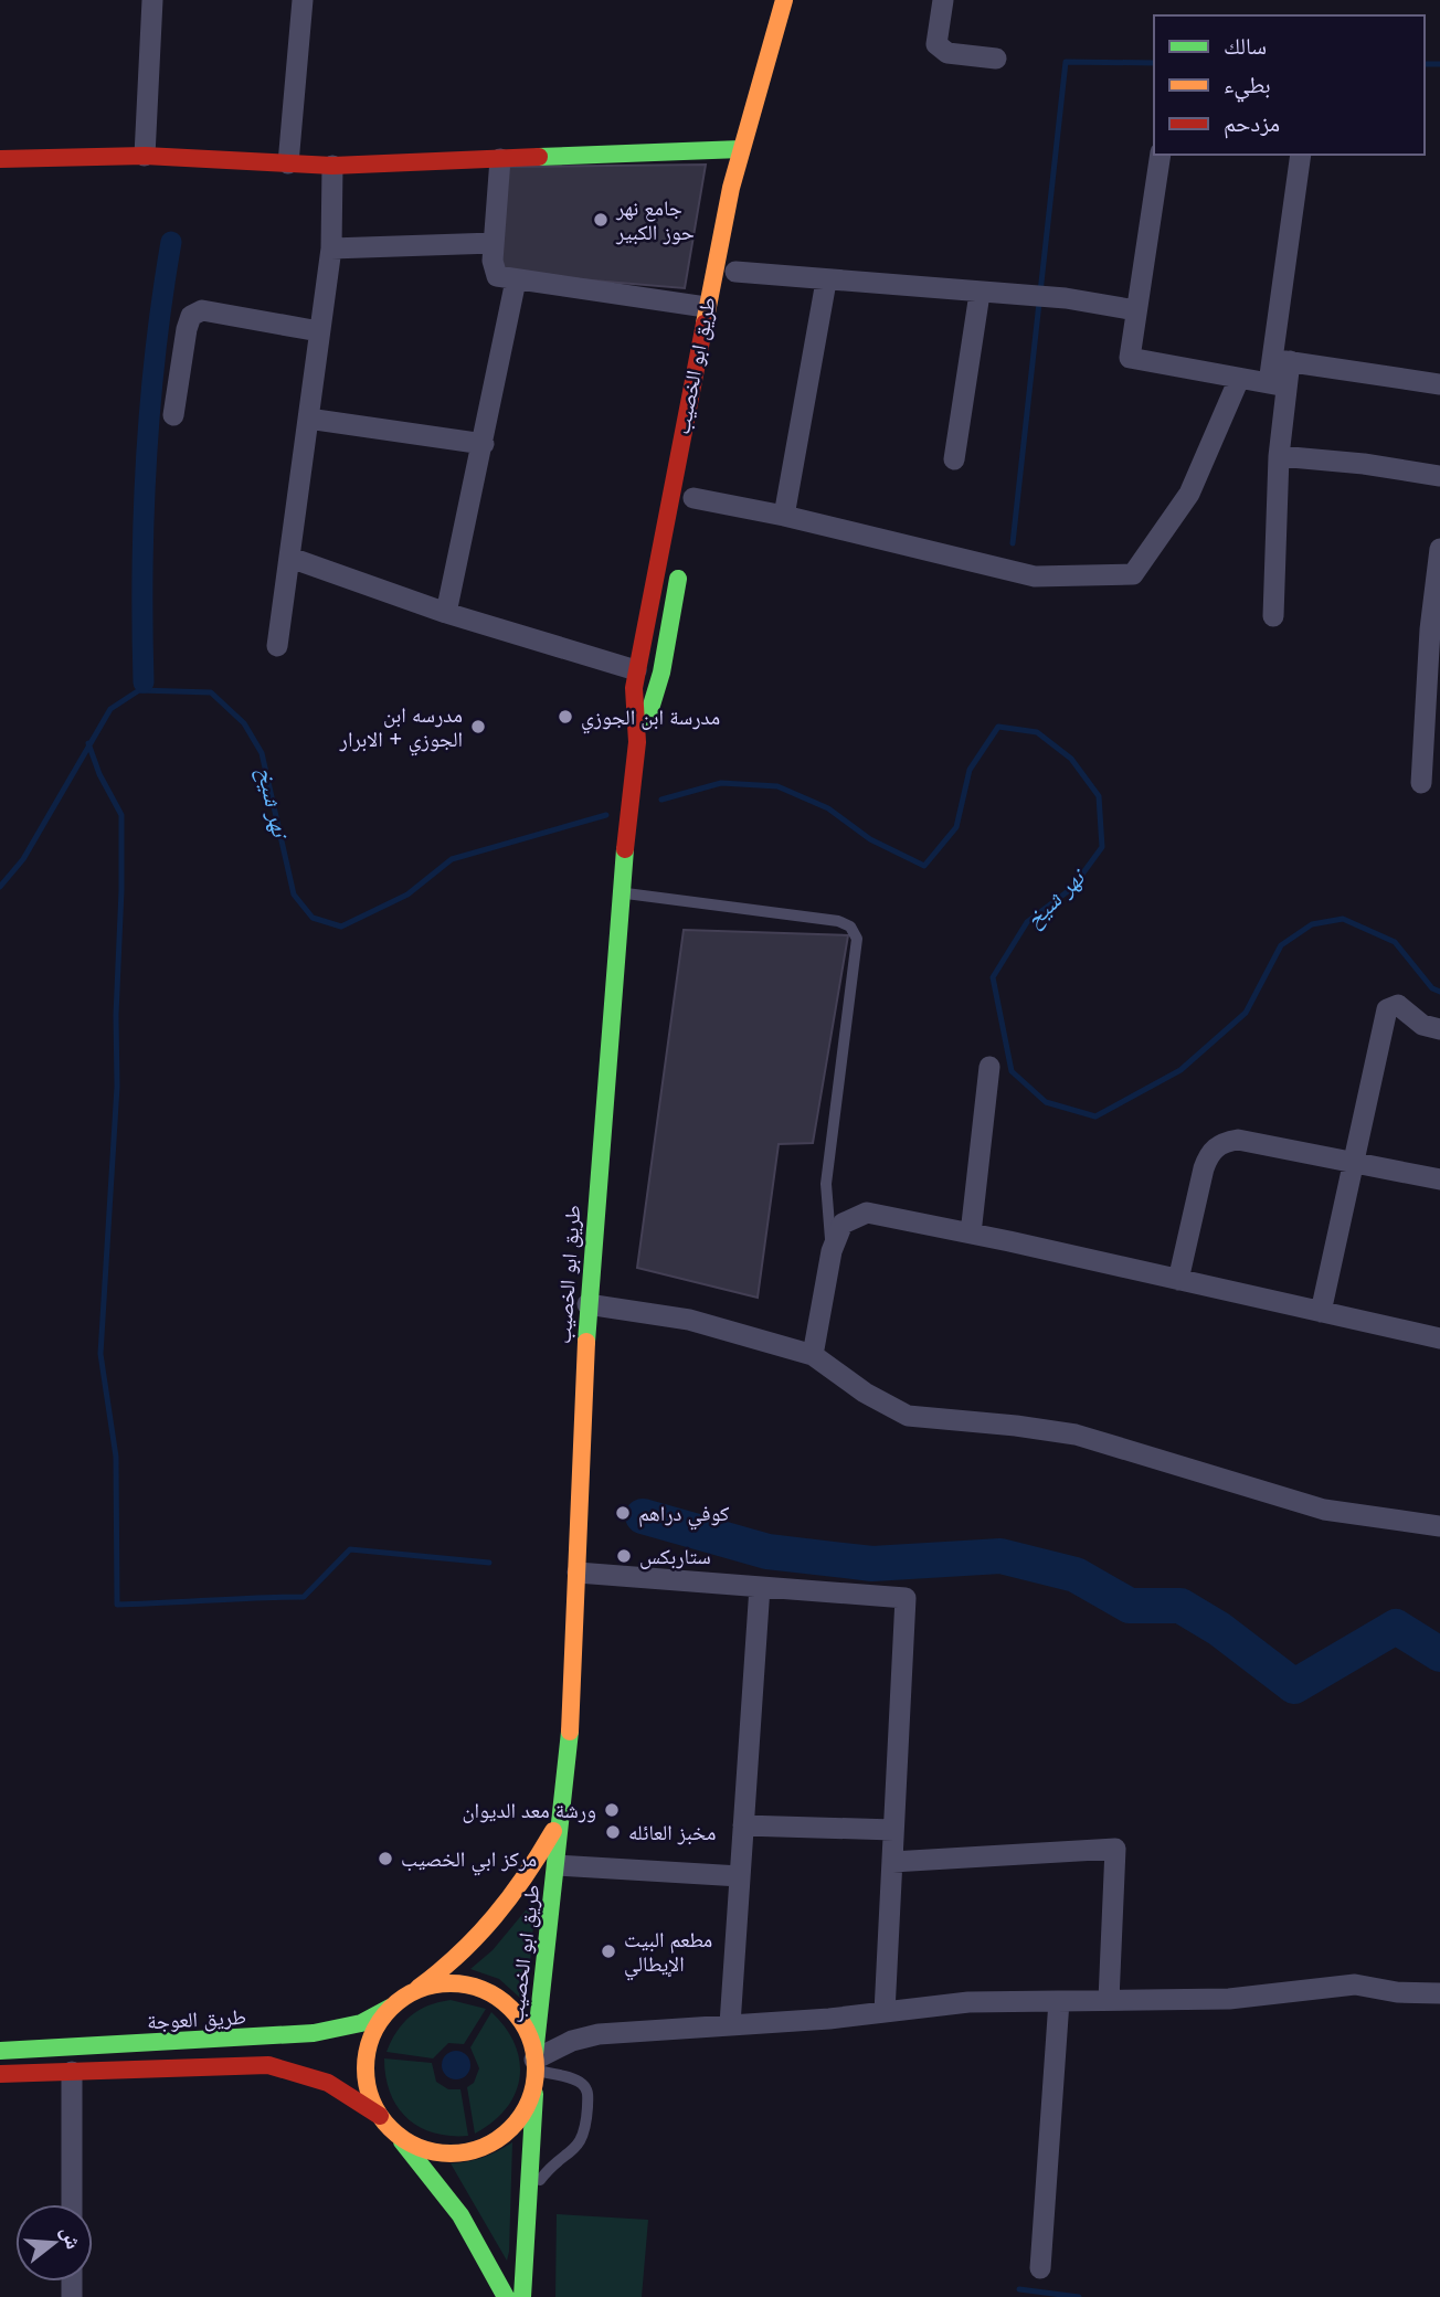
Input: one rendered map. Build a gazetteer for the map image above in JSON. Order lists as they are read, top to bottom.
{
  "streets": {
    "main road": ["طريق ابو الخصيب", "طريق العوجة"]
  },
  "crossings": [
    ["طريق ابو الخصيب", "طريق العوجة"]
  ],
  "water": ["نهر شيخ"],
  "places": [
    "جامع نهر حوز الكبير",
    "مدرسة ابن الجوزي",
    "مدرسه ابن الجوزي + الابرار",
    "كوفي دراهم",
    "ستاربكس",
    "ورشة معد الديوان",
    "مخبز العائله",
    "مركز ابي الخصيب",
    "مطعم البيت الإيطالي"
  ],
  "legend": ["سالك", "بطيء", "مزدحم"],
  "north": "right"
}
